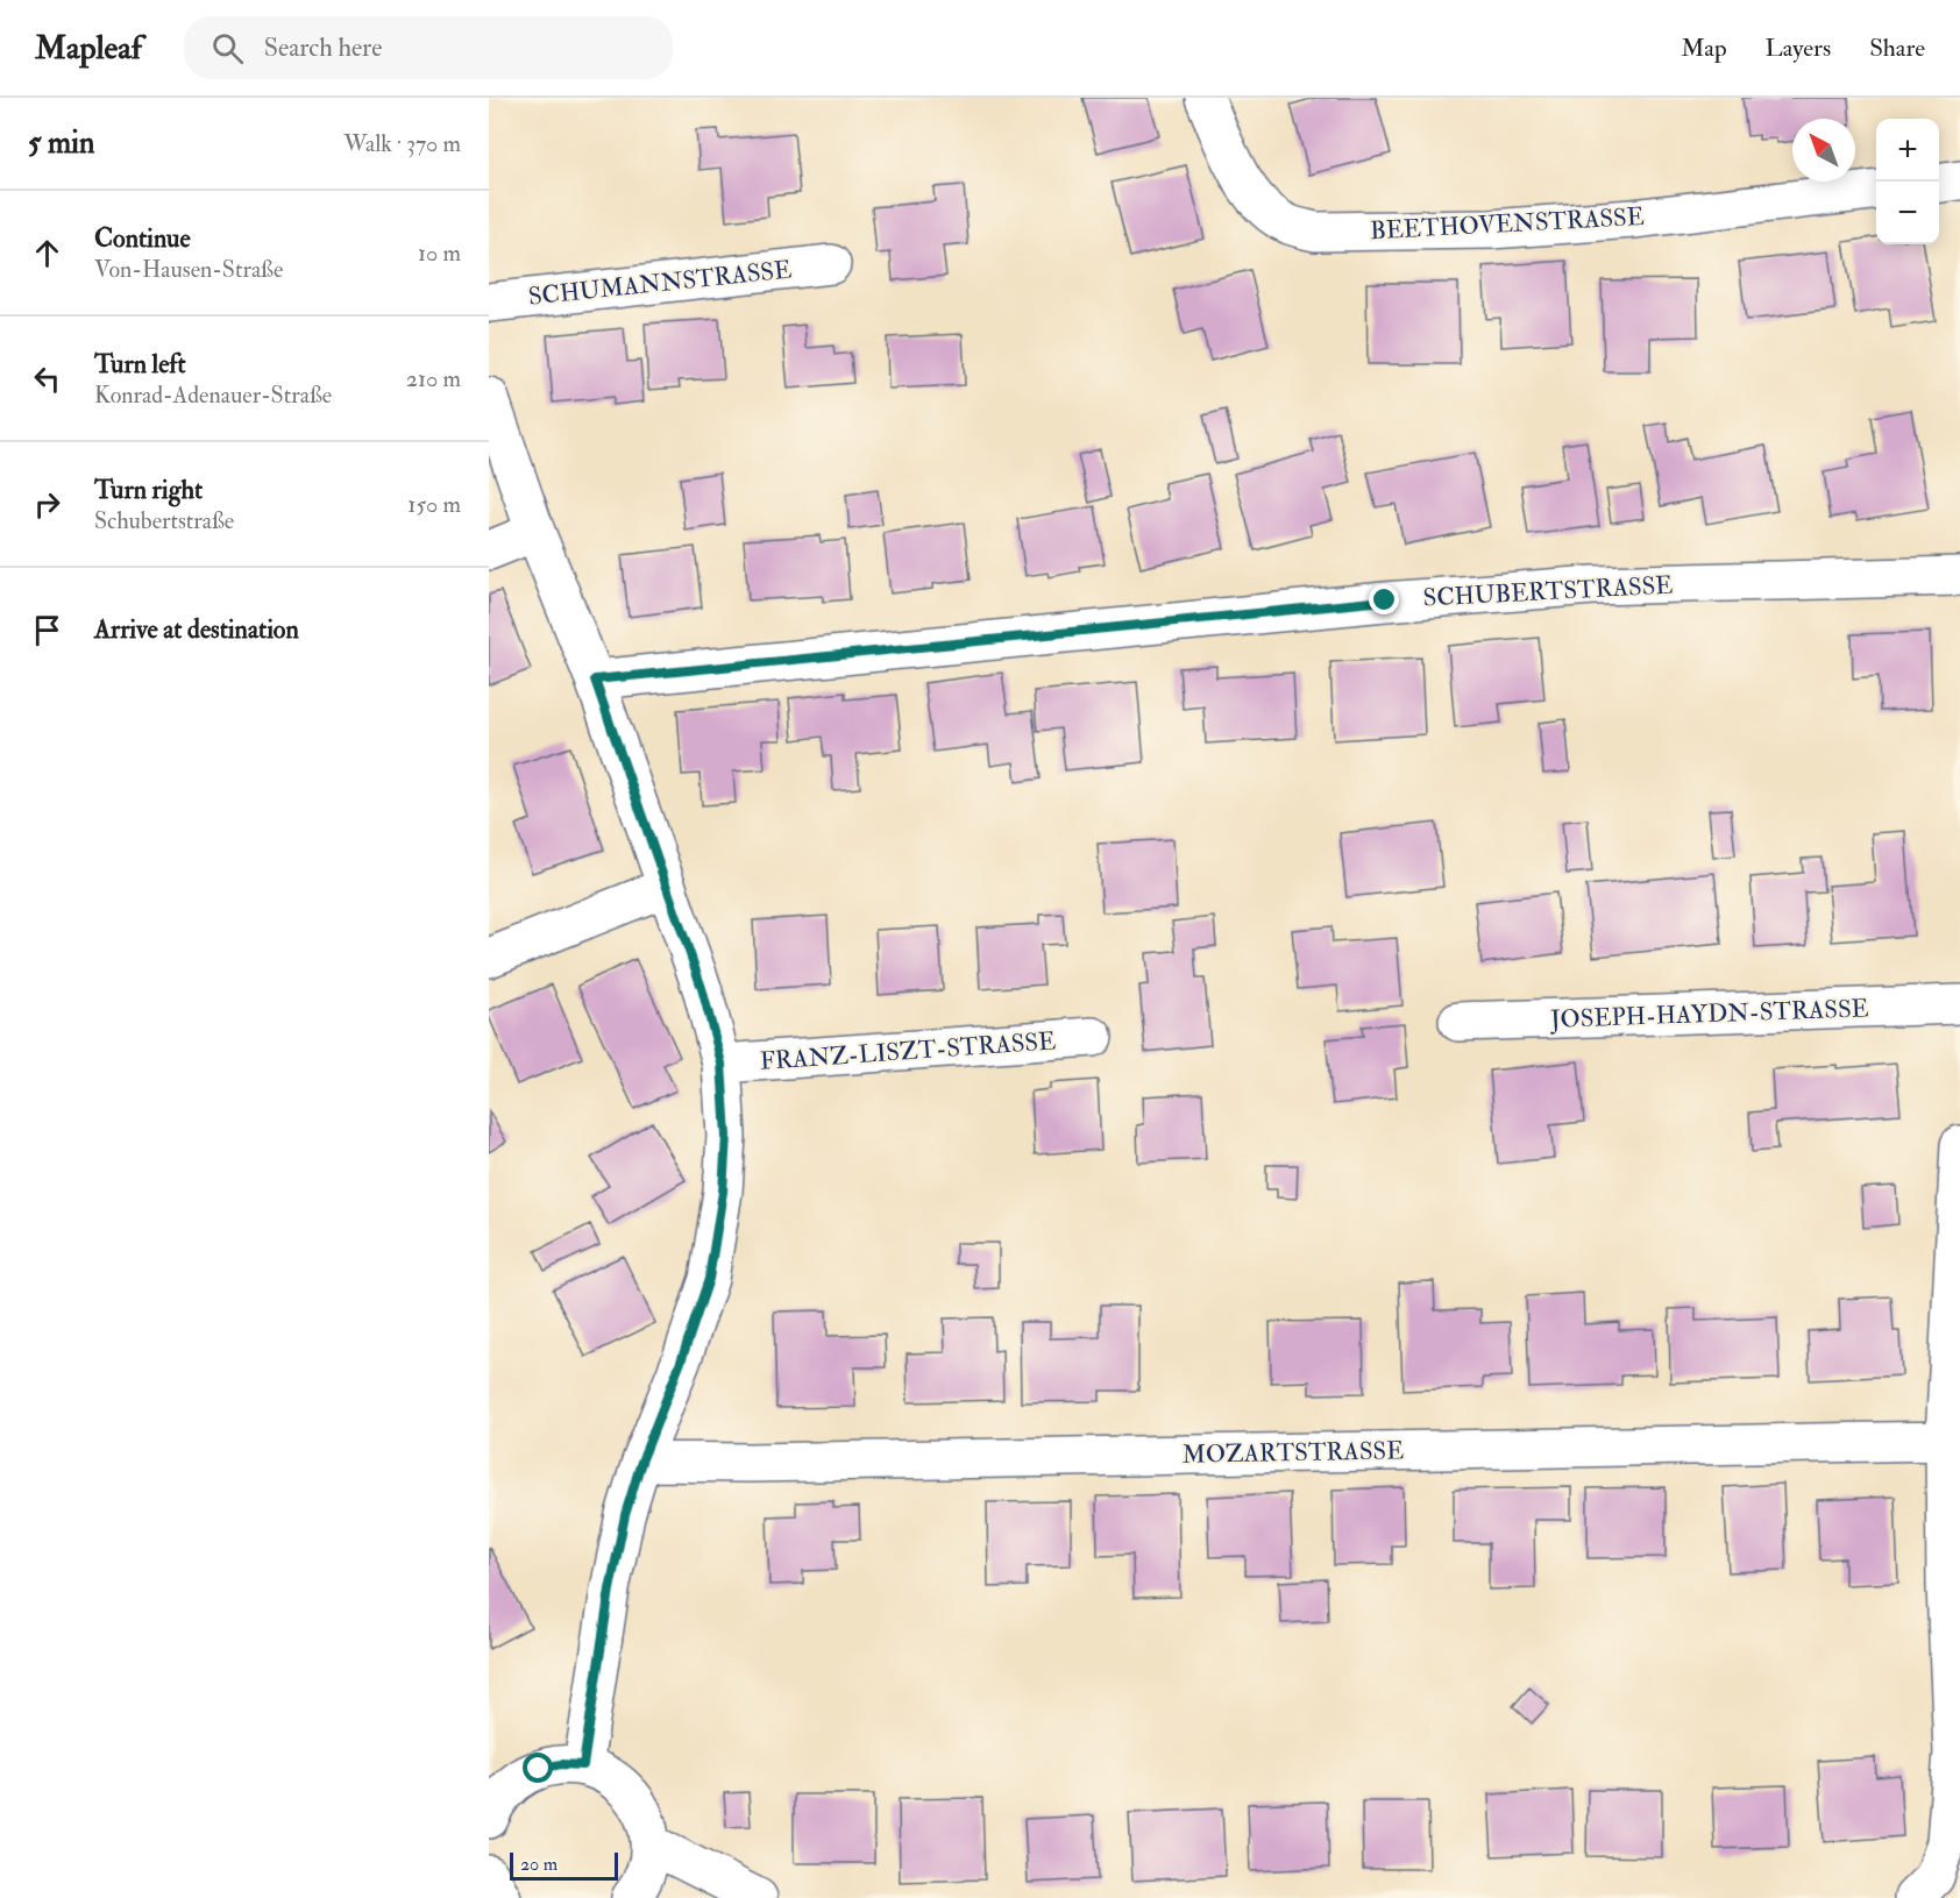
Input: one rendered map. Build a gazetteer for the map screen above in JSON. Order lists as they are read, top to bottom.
{
  "streets": {
    "street": [
      "BEETHOVENSTRASSE",
      "SCHUMANNSTRASSE",
      "SCHUBERTSTRASSE",
      "JOSEPH-HAYDN-STRASSE",
      "FRANZ-LISZT-STRASSE",
      "MOZARTSTRASSE"
    ]
  },
  "scale_bar": "20 m",
  "north": "top left",
  "page": {
    "header": "Mapleaf",
    "search": "Search here",
    "nav": ["Map", "Layers", "Share"],
    "heading": ["5 min", "Walk · 370 m"],
    "map_buttons": ["+", "−"],
    "list": [
      ["Continue", "Von-Hausen-Straße", "10 m"],
      ["Turn left", "Konrad-Adenauer-Straße", "210 m"],
      ["Turn right", "Schubertstraße", "150 m"],
      "Arrive at destination"
    ],
    "scale": "20 m"
  }
}
